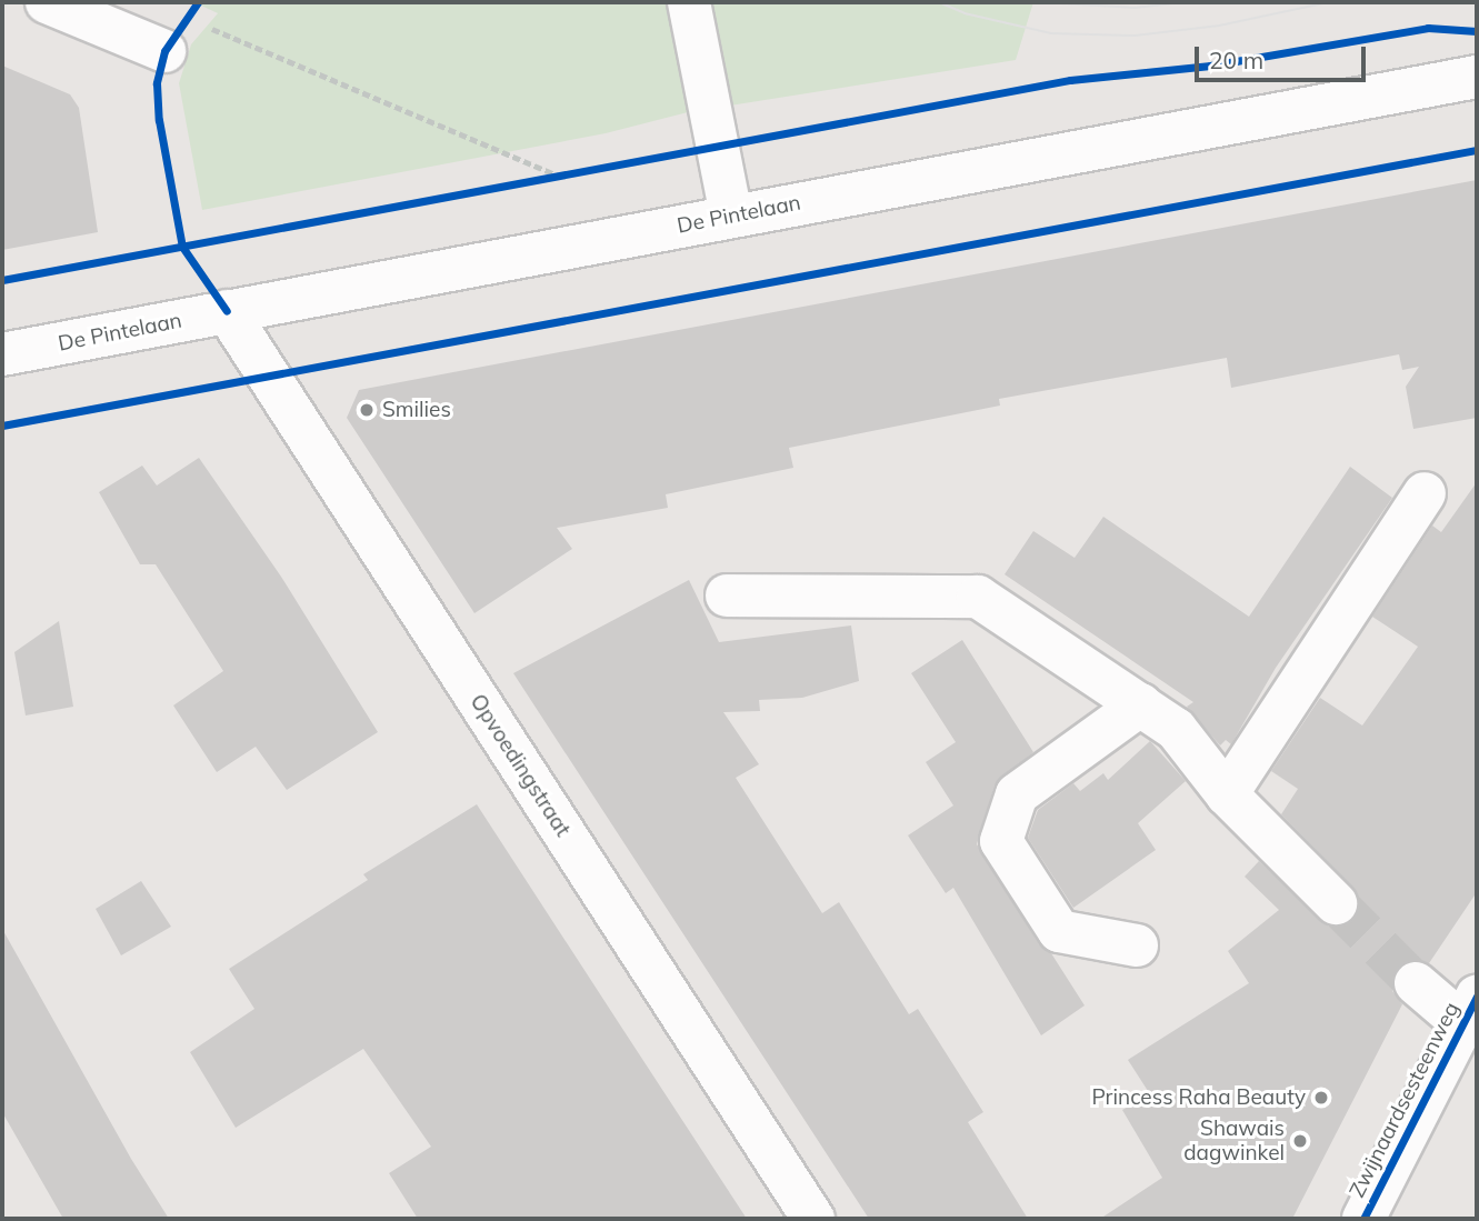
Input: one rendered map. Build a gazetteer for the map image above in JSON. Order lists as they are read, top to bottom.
{
  "streets": {
    "street": ["De Pintelaan", "Opvoedingstraat", "Zwijnaardsesteenweg"]
  },
  "crossings": [
    ["De Pintelaan", "Opvoedingstraat"]
  ],
  "places": ["Smilies", "Princess Raha Beauty", "Shawais dagwinkel"],
  "scale_bar": "20 m"
}
